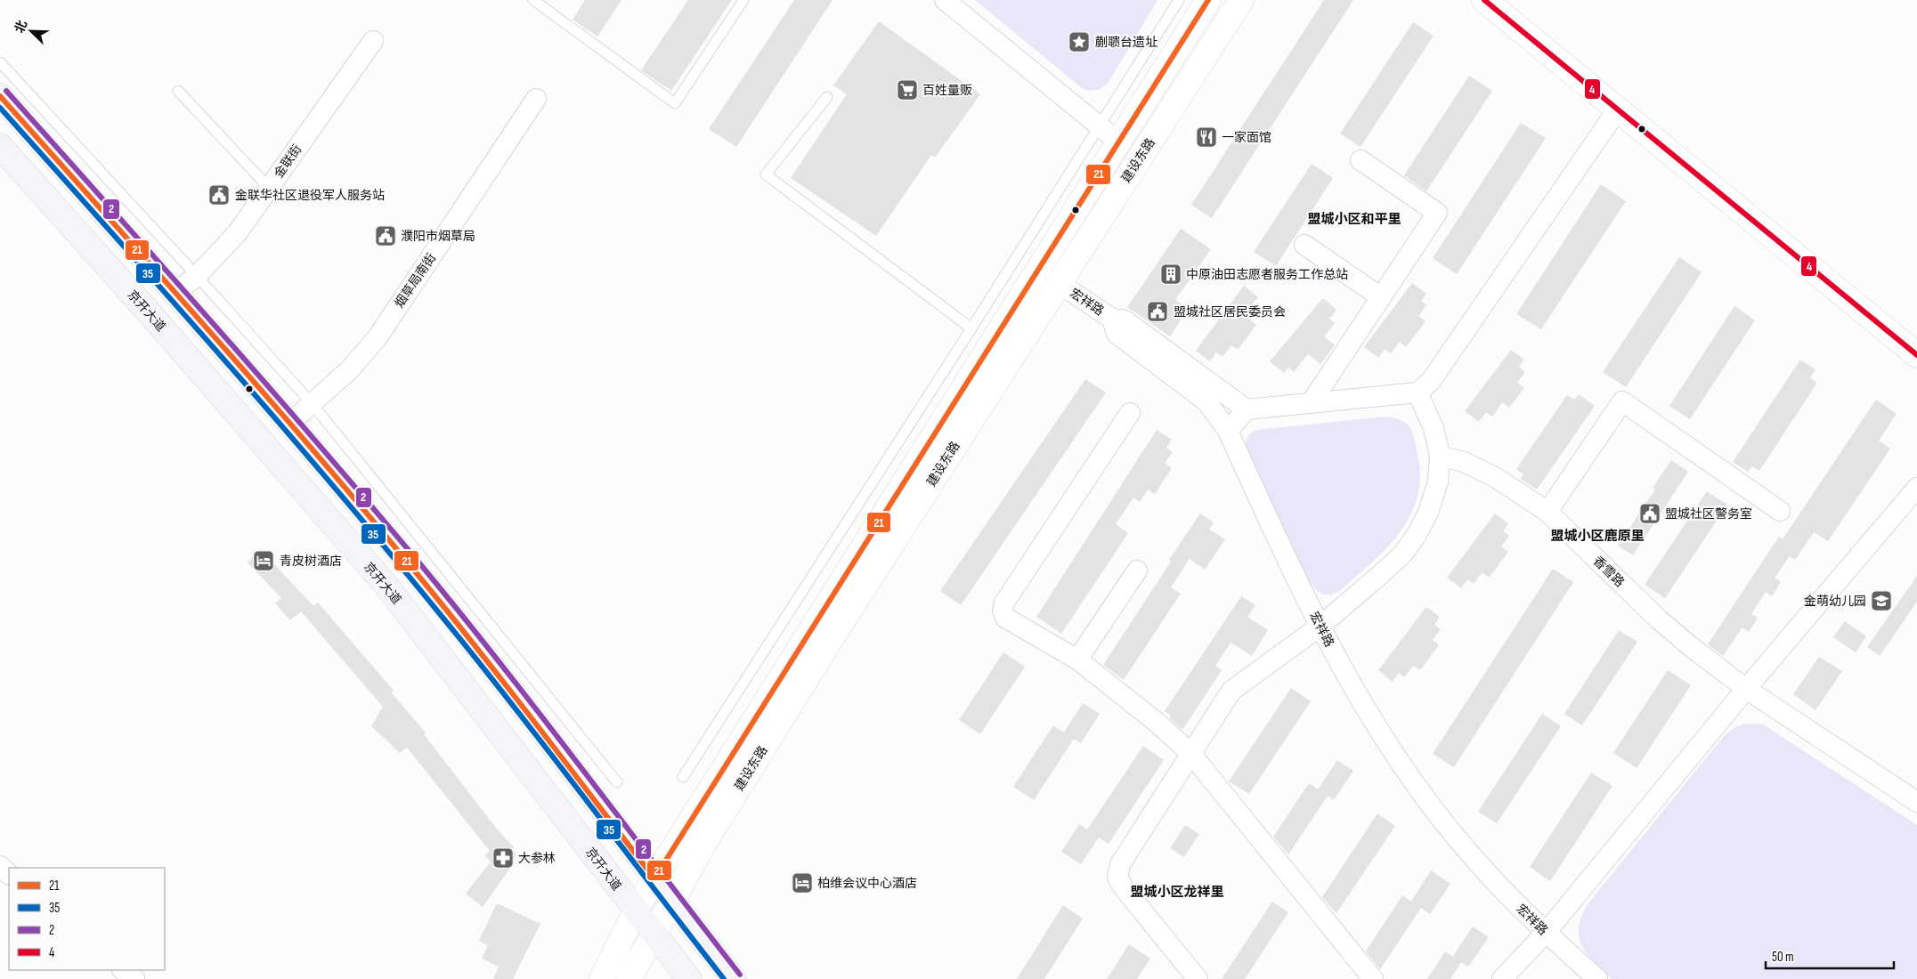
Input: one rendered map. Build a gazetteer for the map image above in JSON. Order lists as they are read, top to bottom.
{
  "streets": {
    "main road": ["建设东路", "京开大道"],
    "street": [
      "金联街",
      "烟草局南街",
      "宏祥路",
      "香雪路"
    ]
  },
  "crossings": [
    ["建设东路", "宏祥路"],
    ["建设东路", "京开大道"]
  ],
  "districts": ["盟城小区和平里", "盟城小区鹿原里", "盟城小区龙祥里"],
  "places": {
    "place": ["蒯聩台遗址"],
    "supermarket": ["百姓量贩"],
    "restaurant": ["一家面馆"],
    "public building": [
      "金联华社区退役军人服务站",
      "濮阳市烟草局",
      "盟城社区居民委员会",
      "盟城社区警务室"
    ],
    "building": ["中原油田志愿者服务工作总站"],
    "hotel": ["青皮树酒店", "柏维会议中心酒店"],
    "school or university": ["金萌幼儿园"],
    "pharmacy": ["大参林"]
  },
  "lines": [
    "transit line 21",
    "transit line 4",
    "transit line 2",
    "transit line 35"
  ],
  "legend": [
    "21",
    "35",
    "2",
    "4"
  ],
  "scale_bar": "50 m",
  "north": "top left"
}
